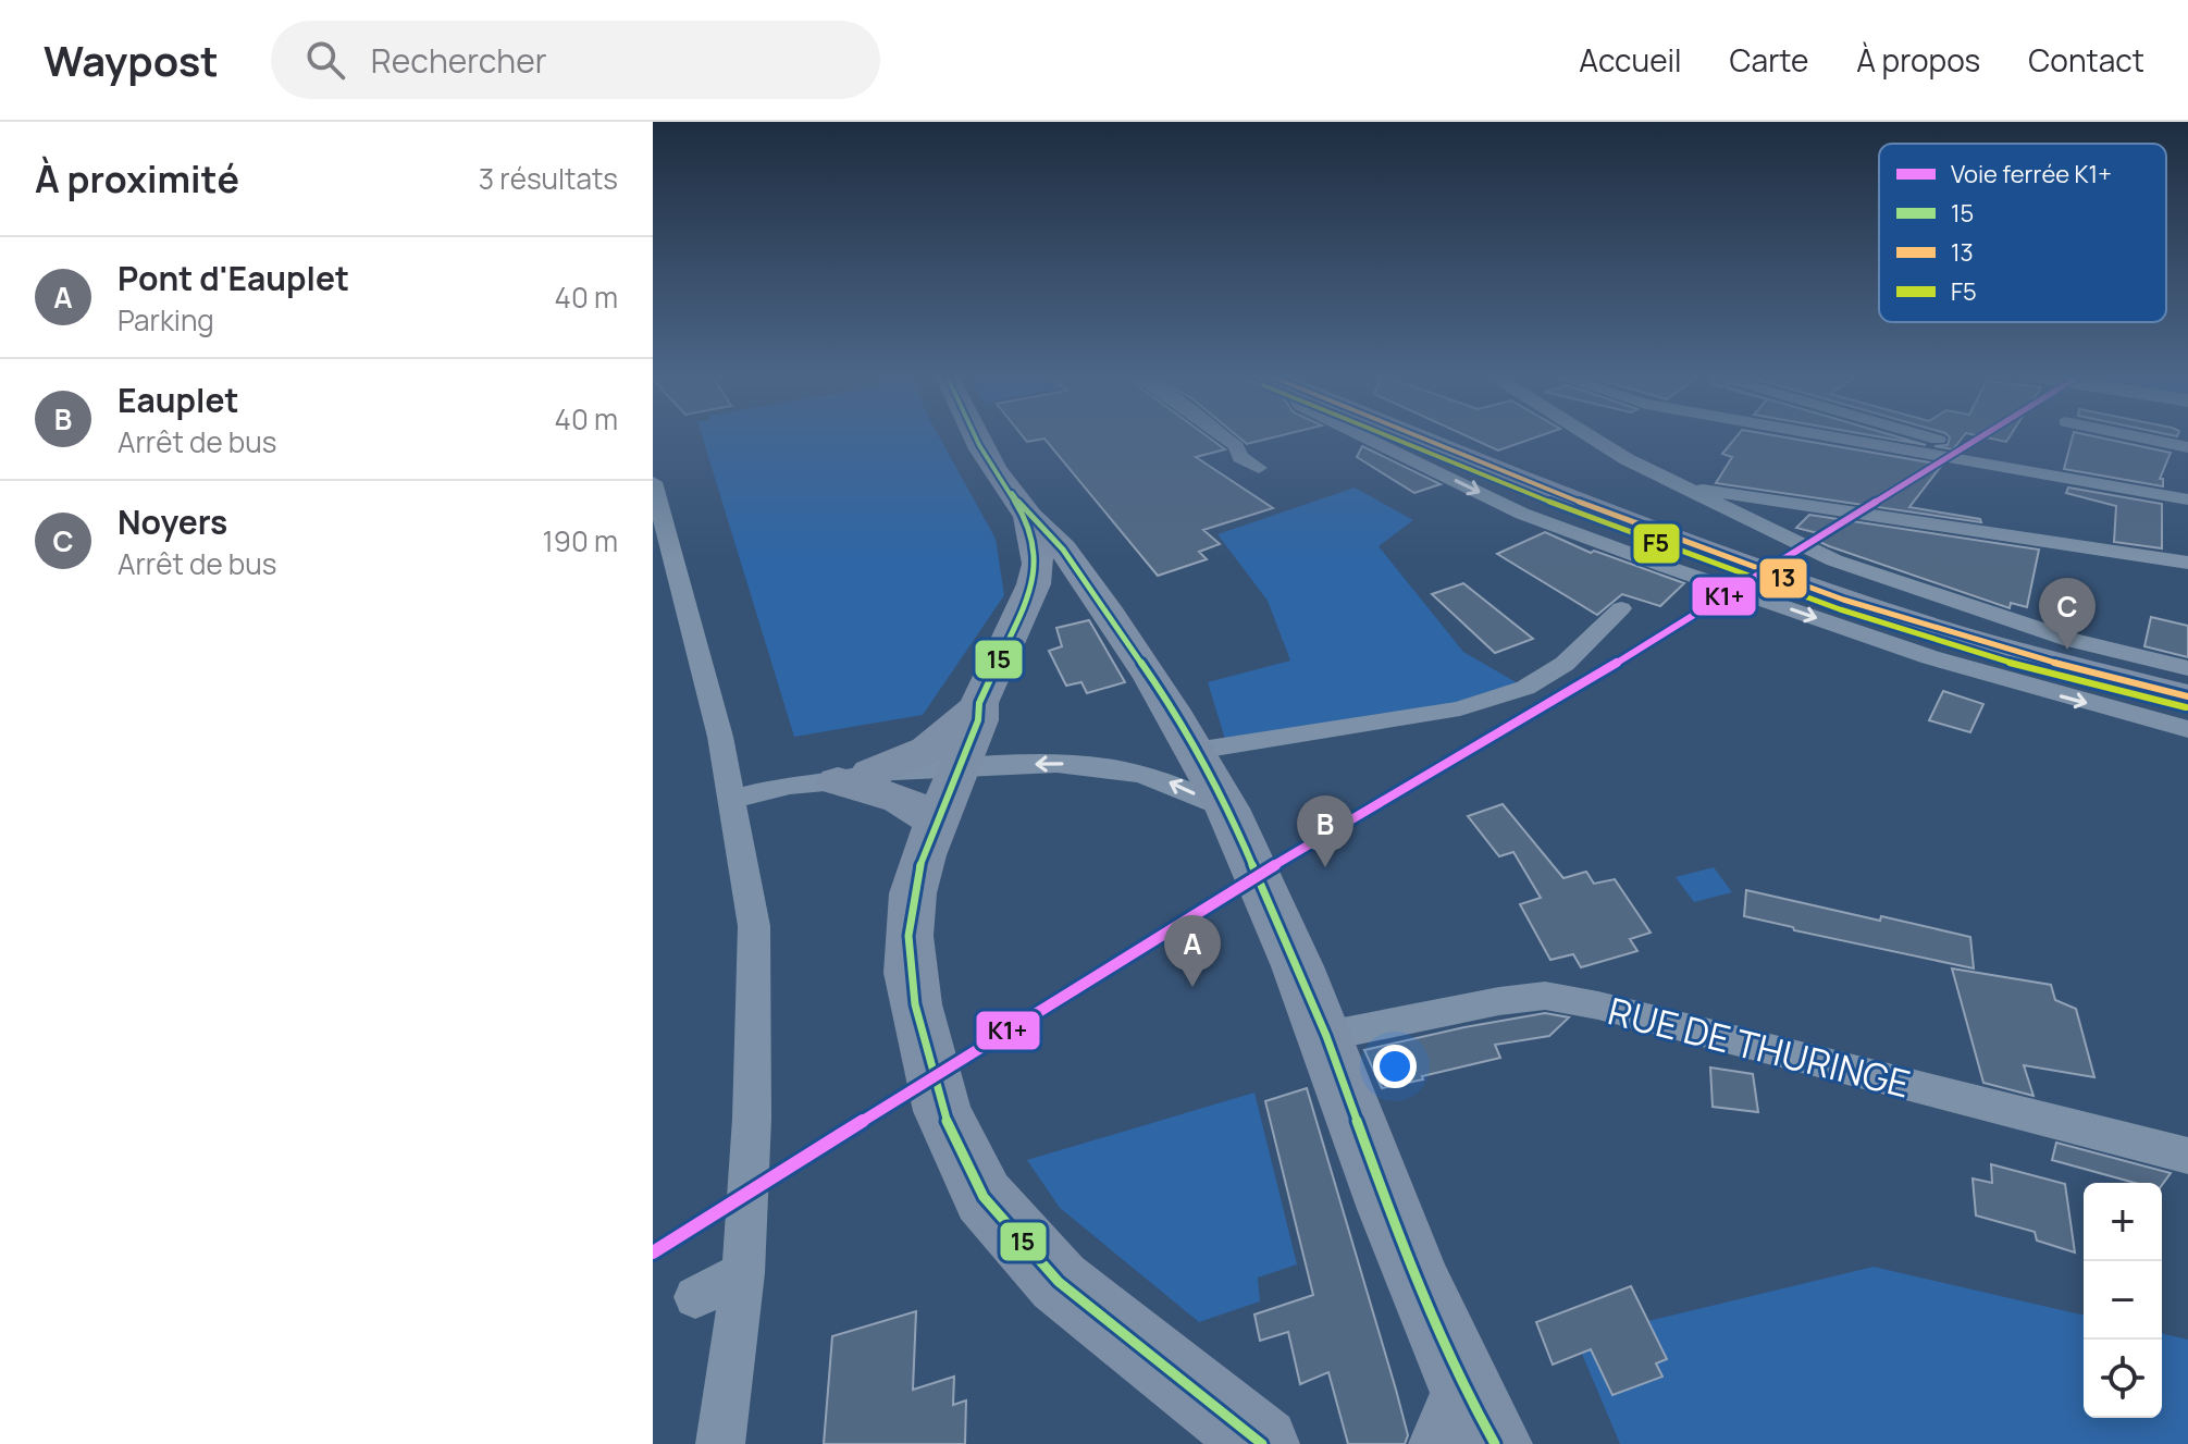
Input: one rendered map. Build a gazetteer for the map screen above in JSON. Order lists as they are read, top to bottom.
{
  "streets": {
    "street": ["RUE DE THURINGE"]
  },
  "lines": [
    "rail line K1+",
    "transit line 15",
    "transit line 13",
    "transit line F5"
  ],
  "legend": [
    "Voie ferrée K1+",
    "15",
    "13",
    "F5"
  ],
  "page": {
    "header": "Waypost",
    "search": "Rechercher",
    "nav": [
      "Accueil",
      "Carte",
      "À propos",
      "Contact"
    ],
    "heading": ["À proximité", "3 résultats"],
    "list": [
      {
        "mark": "A",
        "name": "Pont d'Eauplet",
        "note": "Parking",
        "value": "40 m"
      },
      {
        "mark": "B",
        "name": "Eauplet",
        "note": "Arrêt de bus",
        "value": "40 m"
      },
      {
        "mark": "C",
        "name": "Noyers",
        "note": "Arrêt de bus",
        "value": "190 m"
      }
    ],
    "pins": ["C", "B", "A"],
    "map_buttons": ["+", "−"]
  }
}
